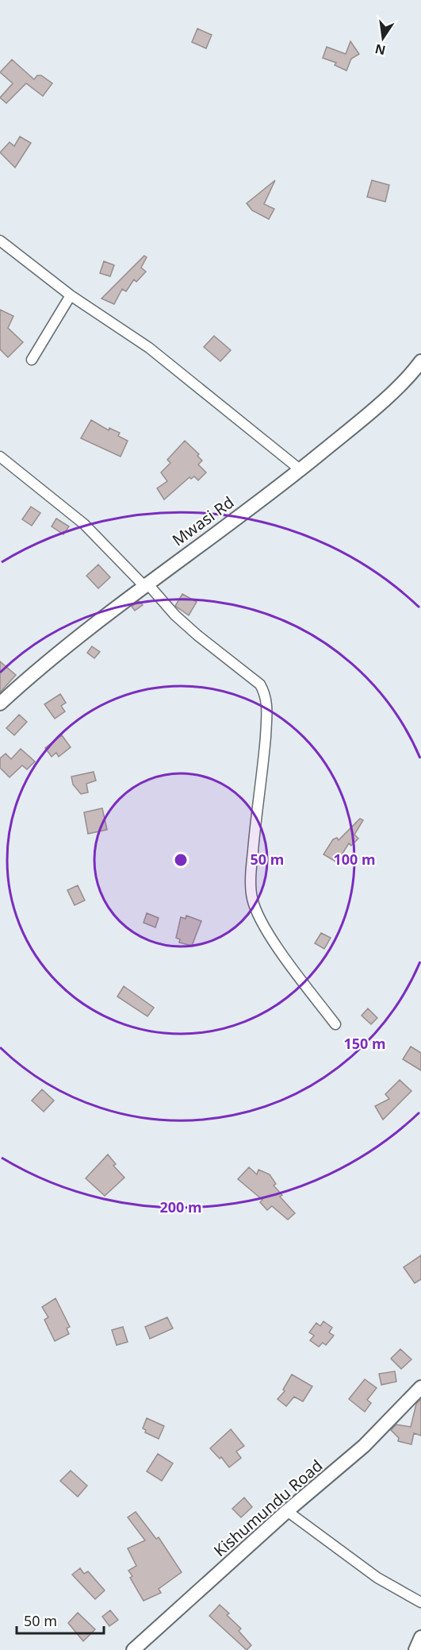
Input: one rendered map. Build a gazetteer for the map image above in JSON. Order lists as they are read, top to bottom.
{
  "streets": {
    "street": ["Mwasi Rd", "Kishumundu Road"]
  },
  "scale_bar": "50 m",
  "north": "bottom",
  "rings": [
    "50 m",
    "100 m",
    "150 m",
    "200 m"
  ]
}
